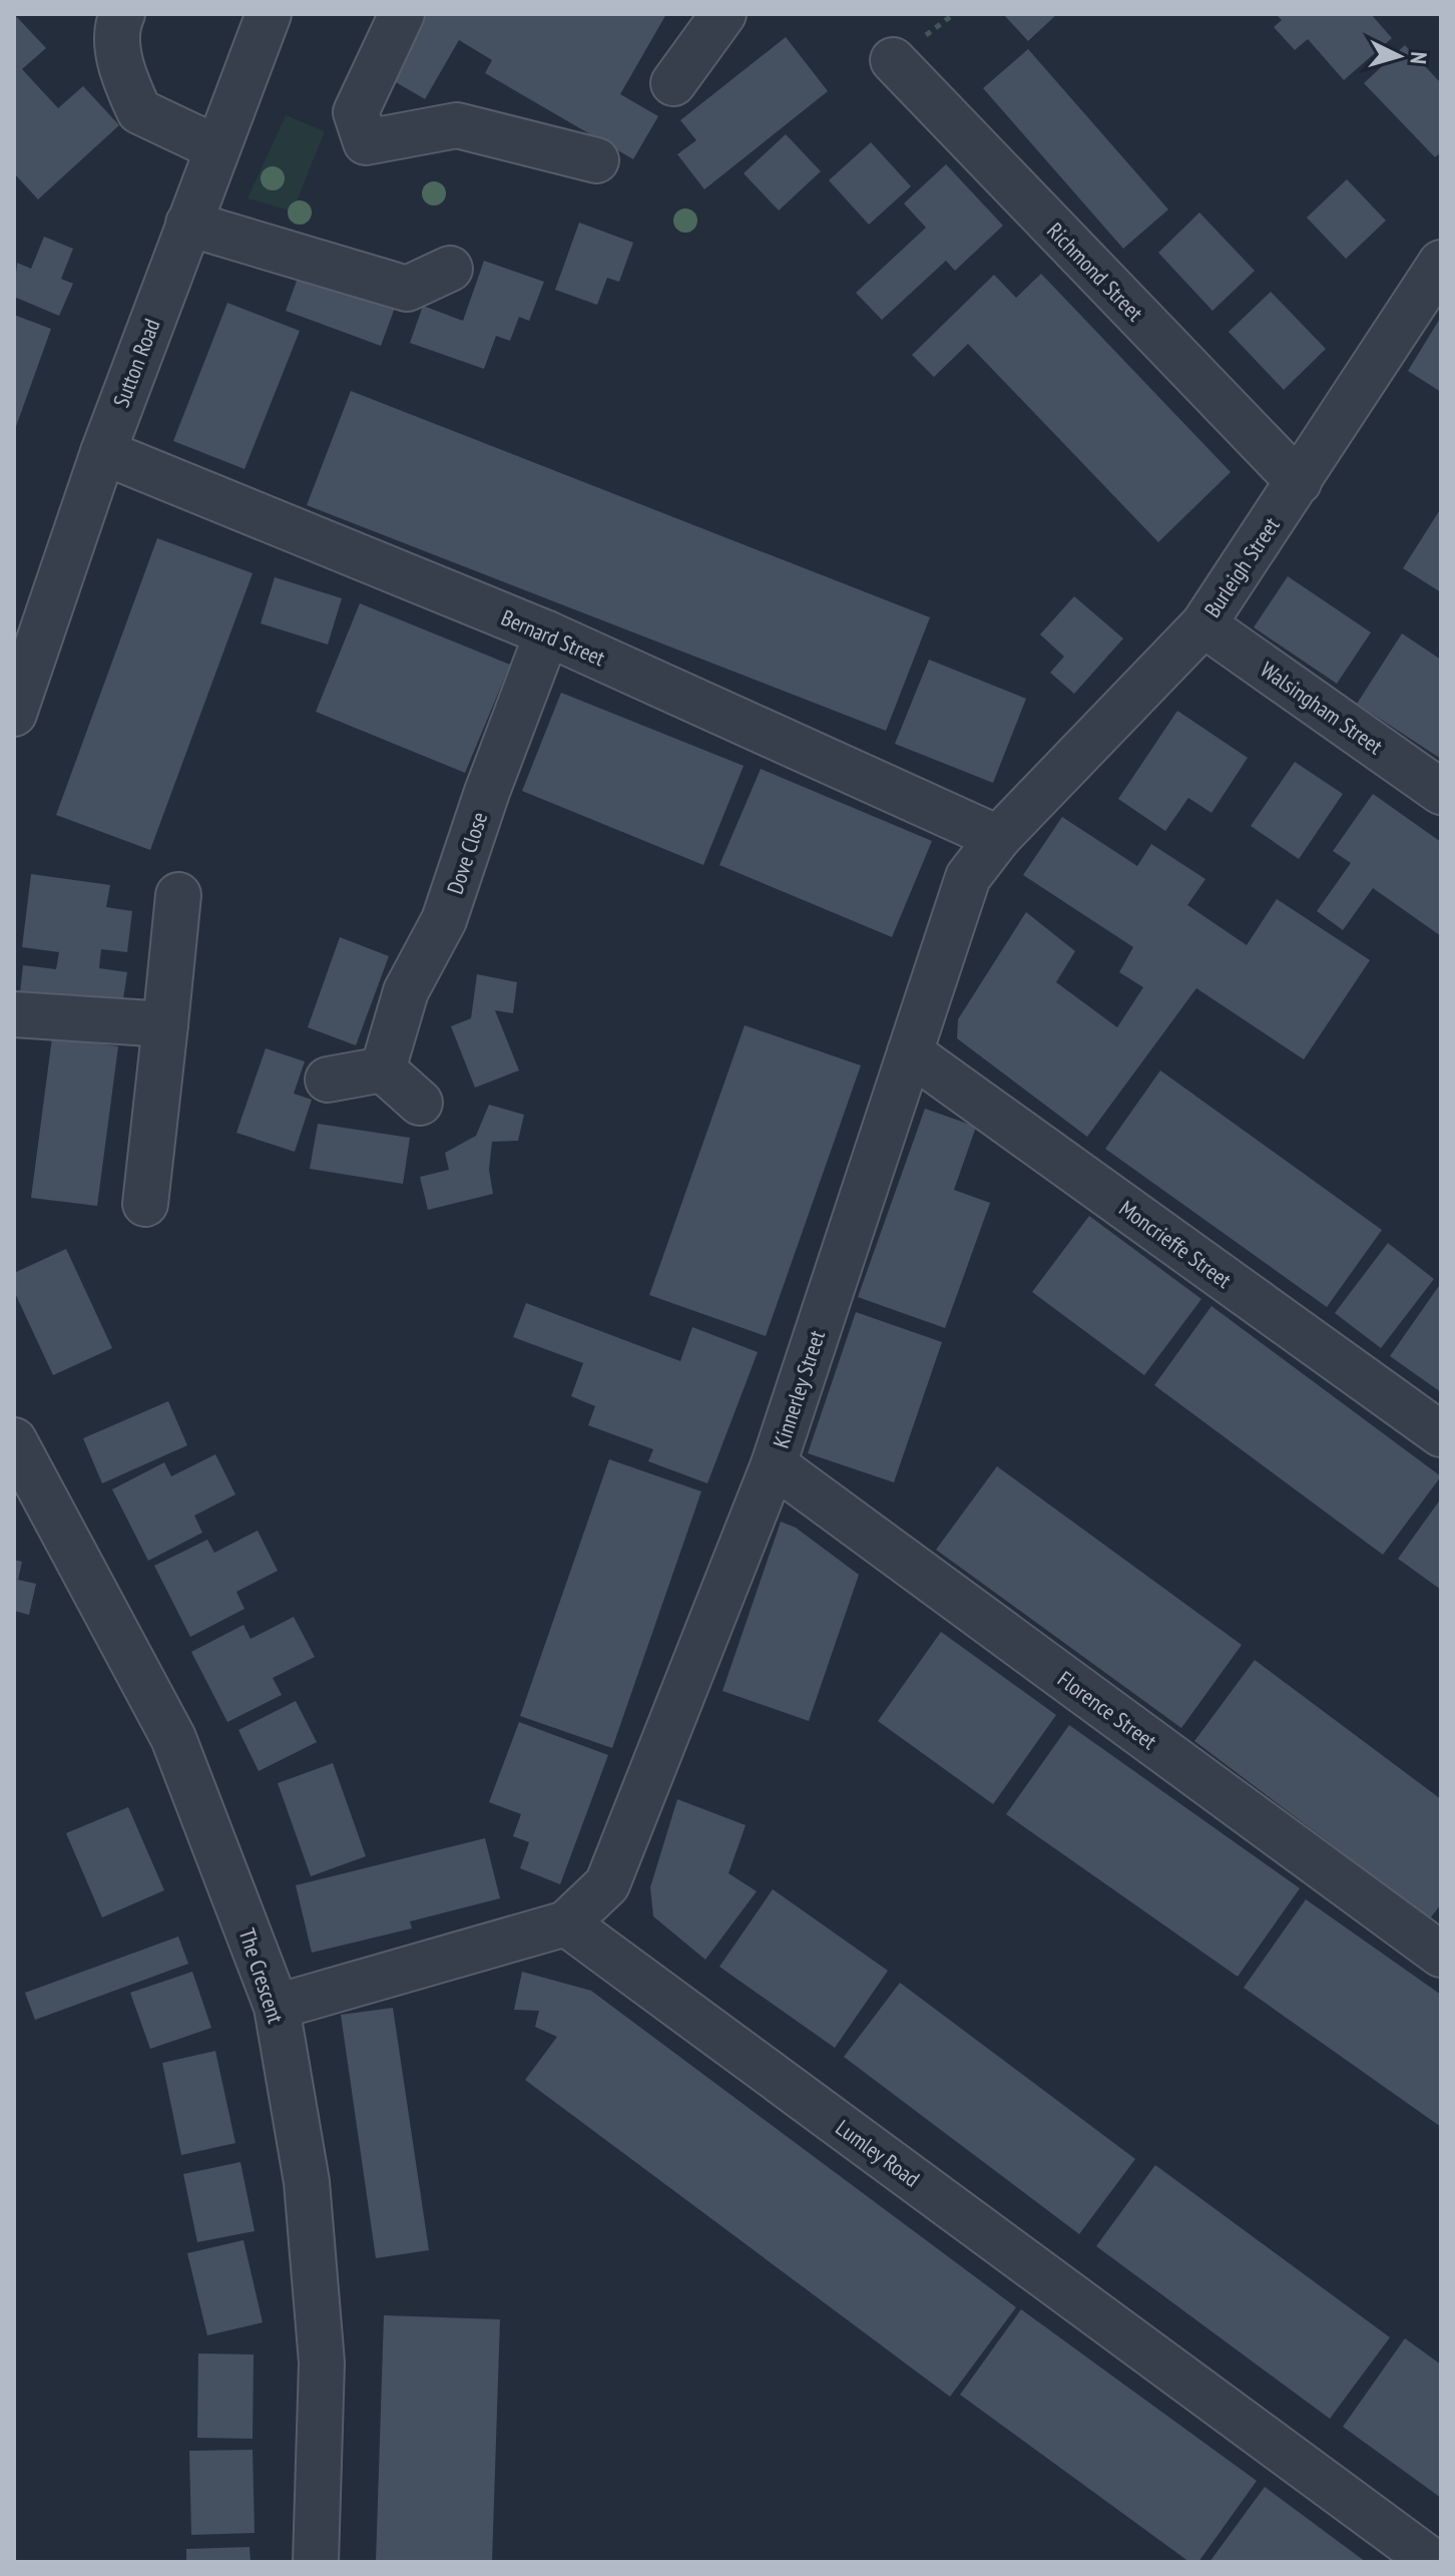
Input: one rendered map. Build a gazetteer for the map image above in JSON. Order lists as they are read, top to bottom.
{
  "streets": {
    "street": [
      "Richmond Street",
      "Sutton Road",
      "Burleigh Street",
      "Bernard Street",
      "Walsingham Street",
      "Dove Close",
      "Moncrieffe Street",
      "Kinnerley Street",
      "Florence Street",
      "The Crescent",
      "Lumley Road"
    ]
  },
  "crossings": [
    ["Richmond Street", "Burleigh Street"],
    ["Sutton Road", "Bernard Street"],
    ["Burleigh Street", "Bernard Street"],
    ["Burleigh Street", "Walsingham Street"],
    ["Burleigh Street", "Kinnerley Street"],
    ["Bernard Street", "Dove Close"],
    ["Bernard Street", "Kinnerley Street"],
    ["Moncrieffe Street", "Kinnerley Street"],
    ["Kinnerley Street", "Florence Street"],
    ["Kinnerley Street", "Lumley Road"]
  ],
  "north": "right"
}
